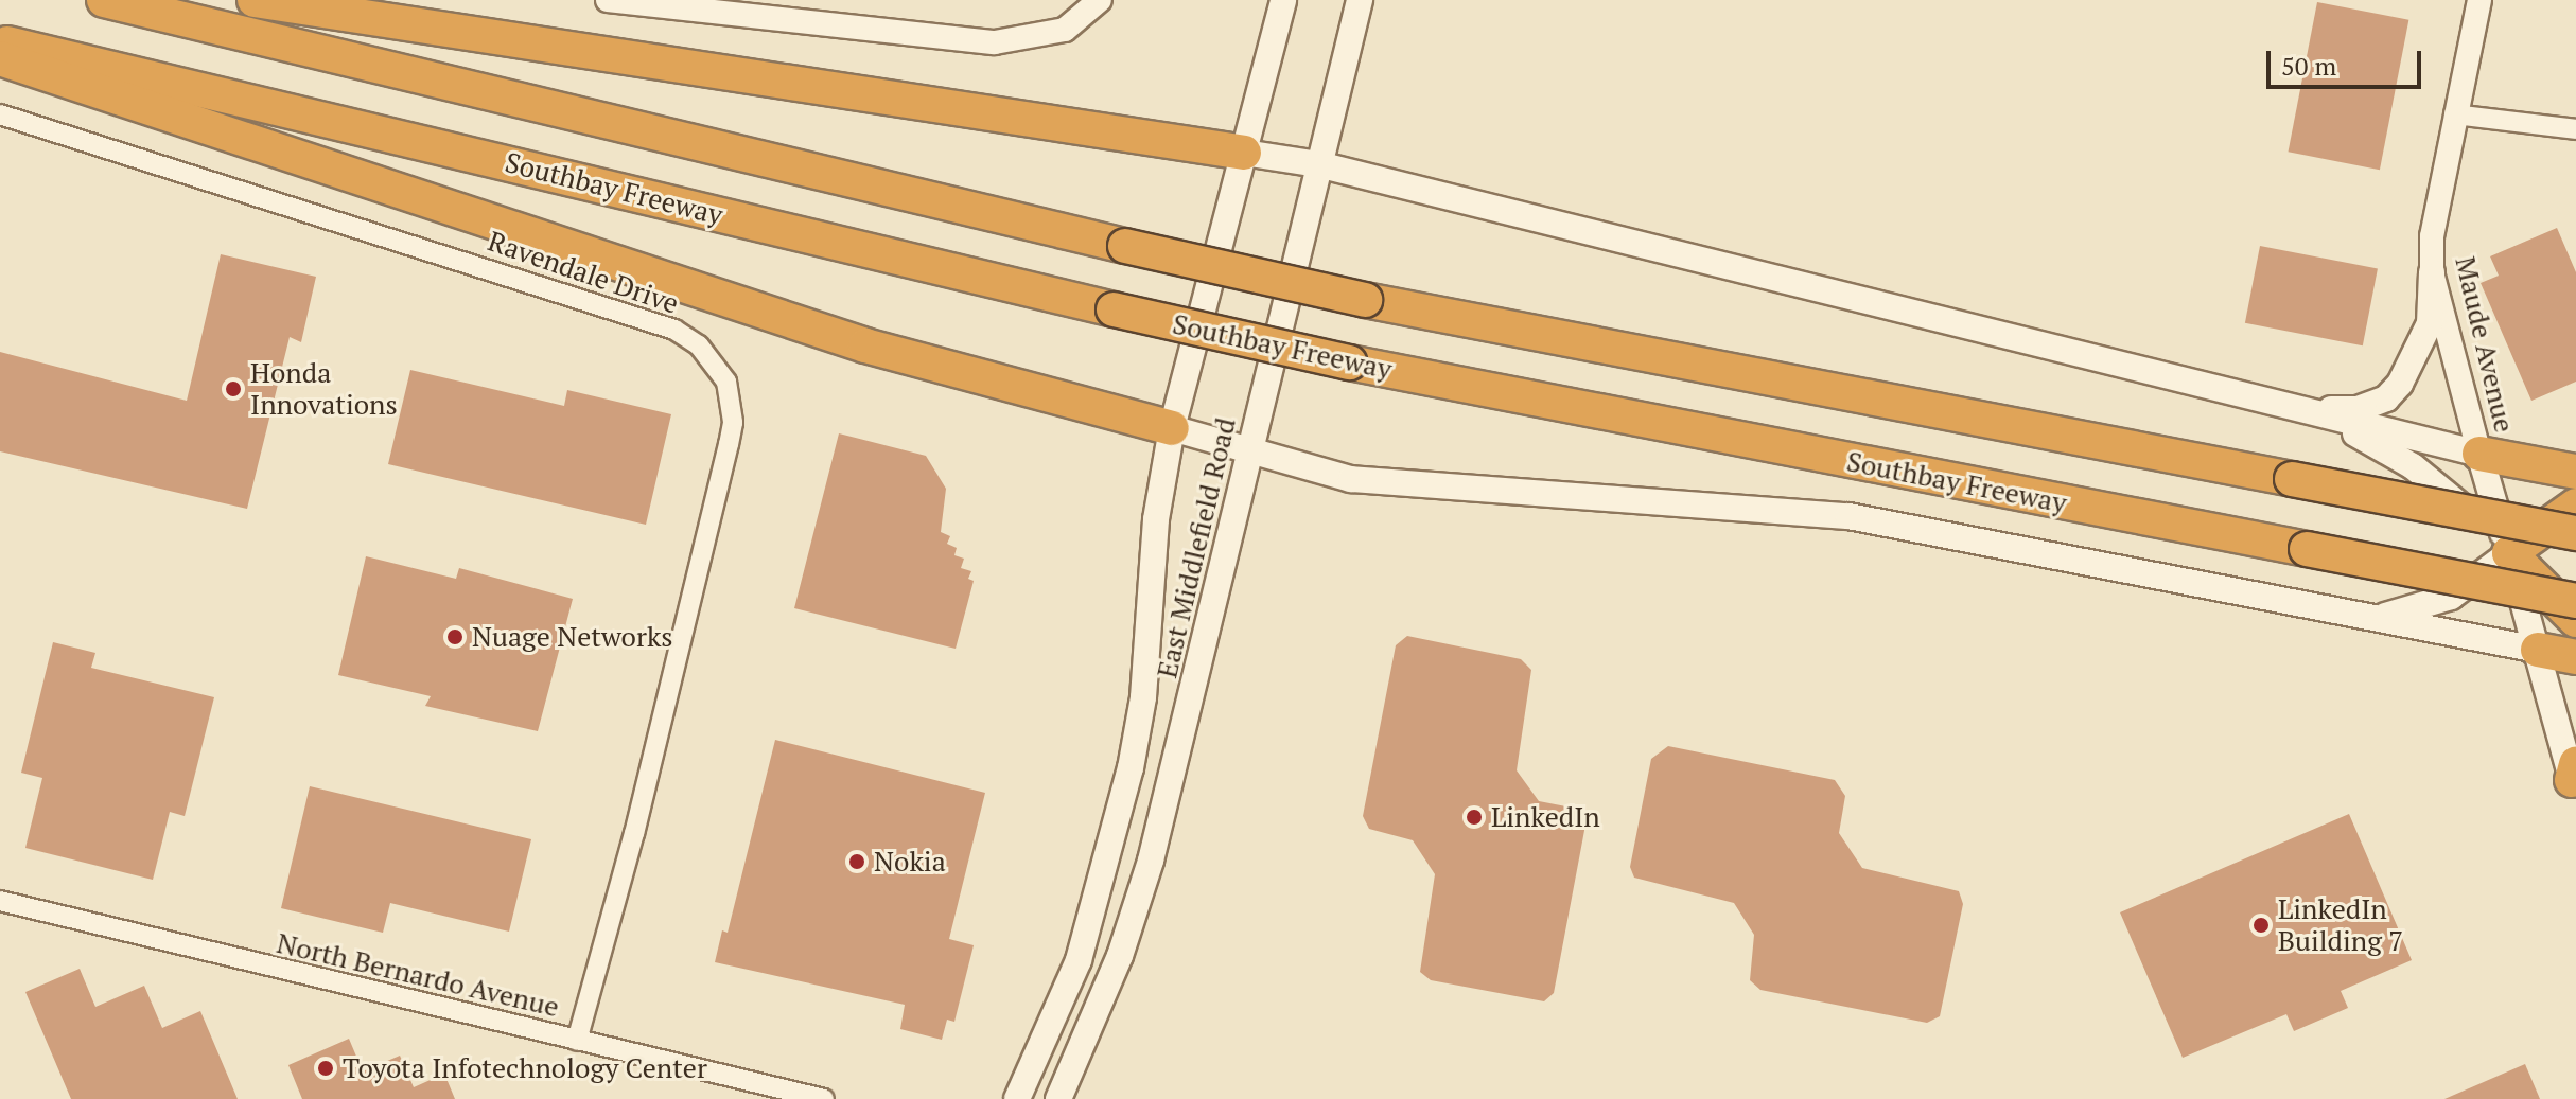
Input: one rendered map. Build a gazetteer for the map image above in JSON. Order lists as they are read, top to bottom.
{
  "streets": {
    "highway": ["Southbay Freeway"],
    "main road": ["East Middlefield Road"],
    "street": ["Ravendale Drive", "Maude Avenue", "North Bernardo Avenue"]
  },
  "crossings": [
    ["Ravendale Drive", "North Bernardo Avenue"]
  ],
  "places": [
    "Honda Innovations",
    "Nuage Networks",
    "LinkedIn",
    "Nokia",
    "LinkedIn Building 7",
    "Toyota Infotechnology Center"
  ],
  "scale_bar": "50 m"
}
